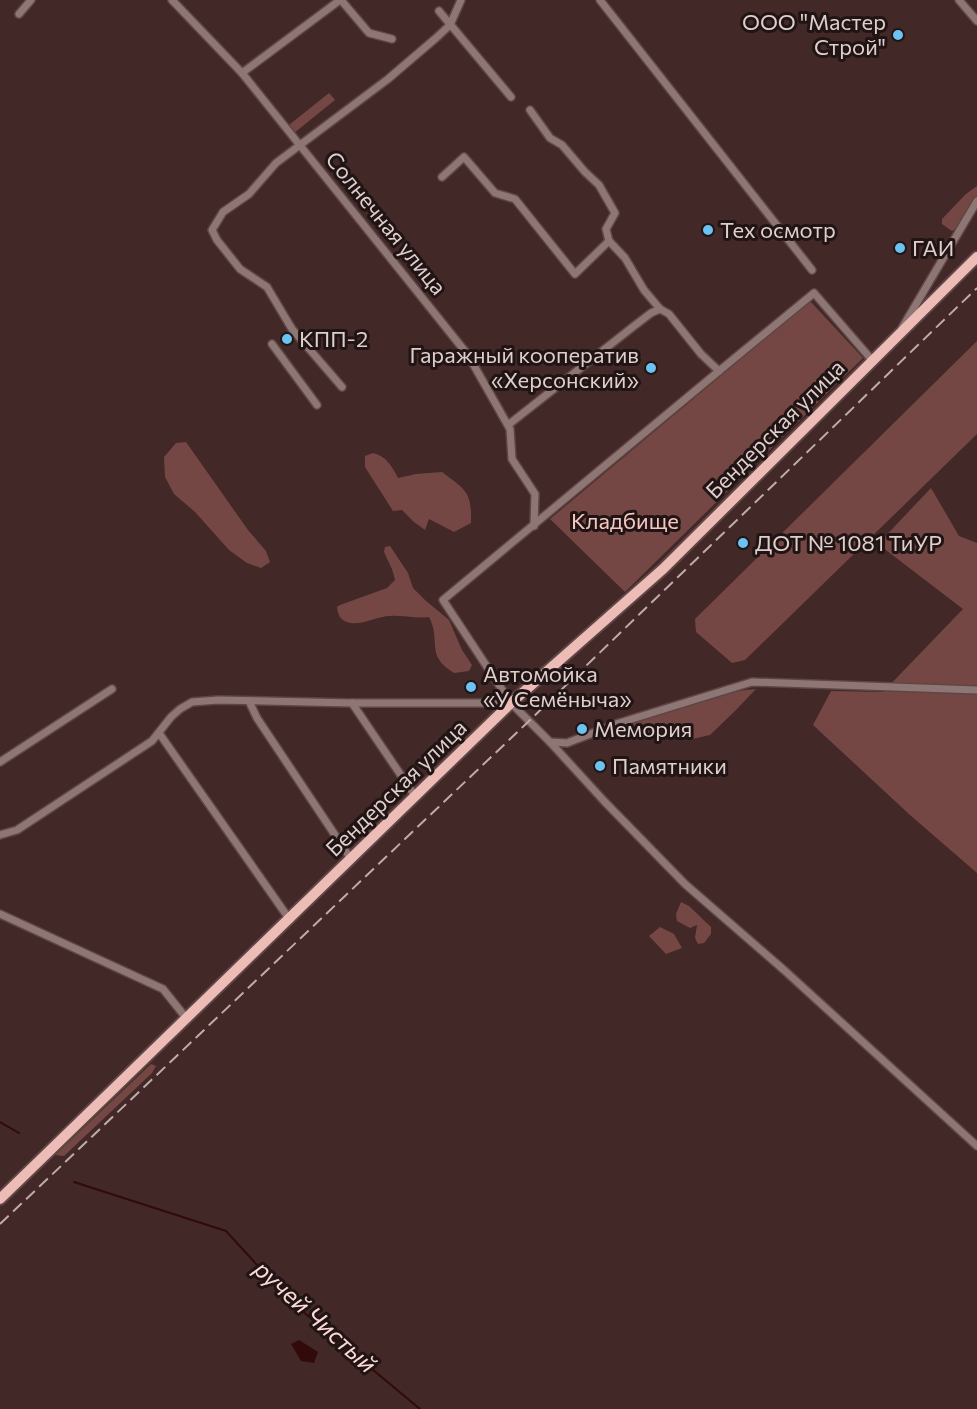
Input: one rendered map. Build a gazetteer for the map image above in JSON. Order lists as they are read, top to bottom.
{
  "streets": {
    "main road": ["Бендерская улица"],
    "street": ["Солнечная улица"]
  },
  "water": ["ручей Чистый"],
  "parks": ["Кладбище"],
  "places": [
    "ООО \"Мастер Строй\"",
    "Тех осмотр",
    "ГАИ",
    "КПП-2",
    "Гаражный кооператив «Херсонский»",
    "ДОТ № 1081 ТиУР",
    "Автомойка «У Семёныча»",
    "Мемория",
    "Памятники"
  ]
}
